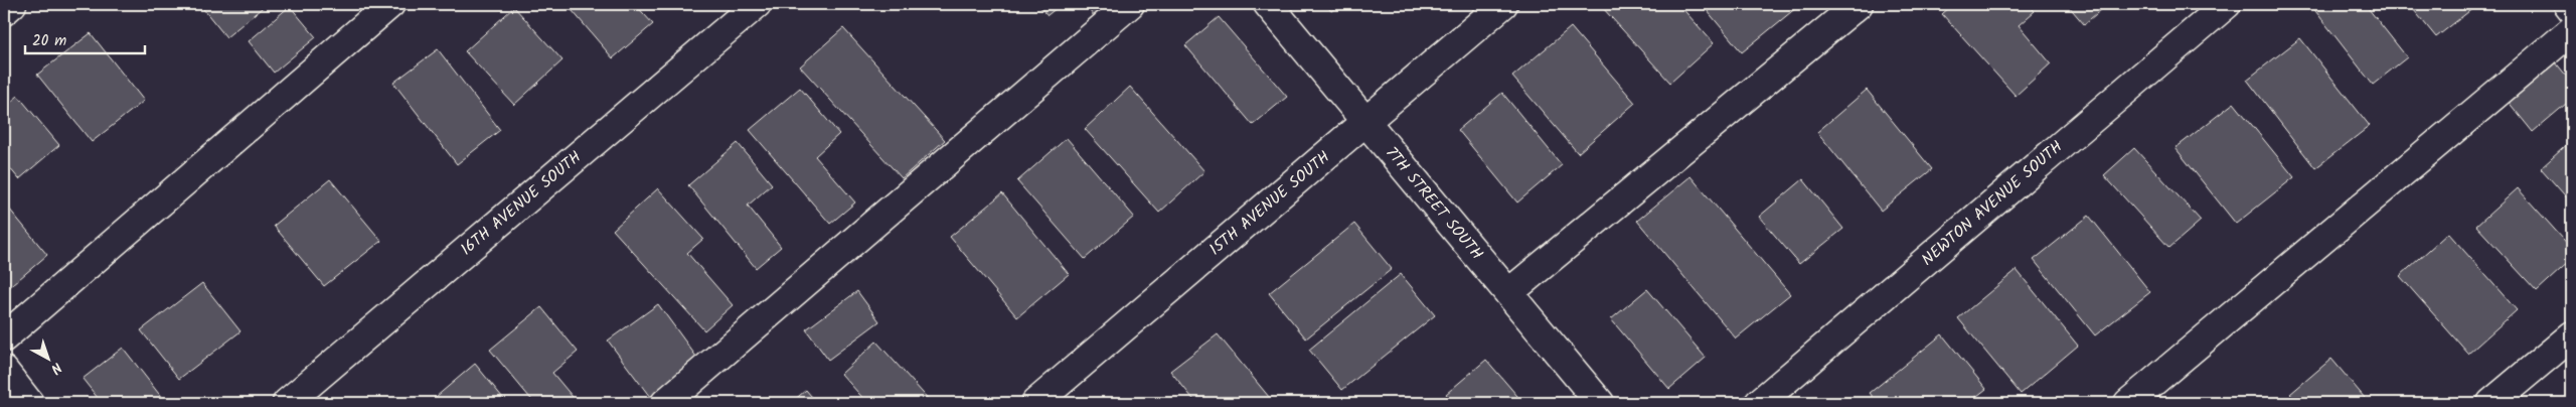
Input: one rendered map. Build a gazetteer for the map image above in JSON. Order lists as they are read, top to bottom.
{
  "streets": {
    "street": [
      "16TH AVENUE SOUTH",
      "15TH AVENUE SOUTH",
      "7TH STREET SOUTH",
      "NEWTON AVENUE SOUTH"
    ]
  },
  "crossings": [
    ["15TH AVENUE SOUTH", "7TH STREET SOUTH"]
  ],
  "scale_bar": "20 m",
  "north": "bottom right"
}
